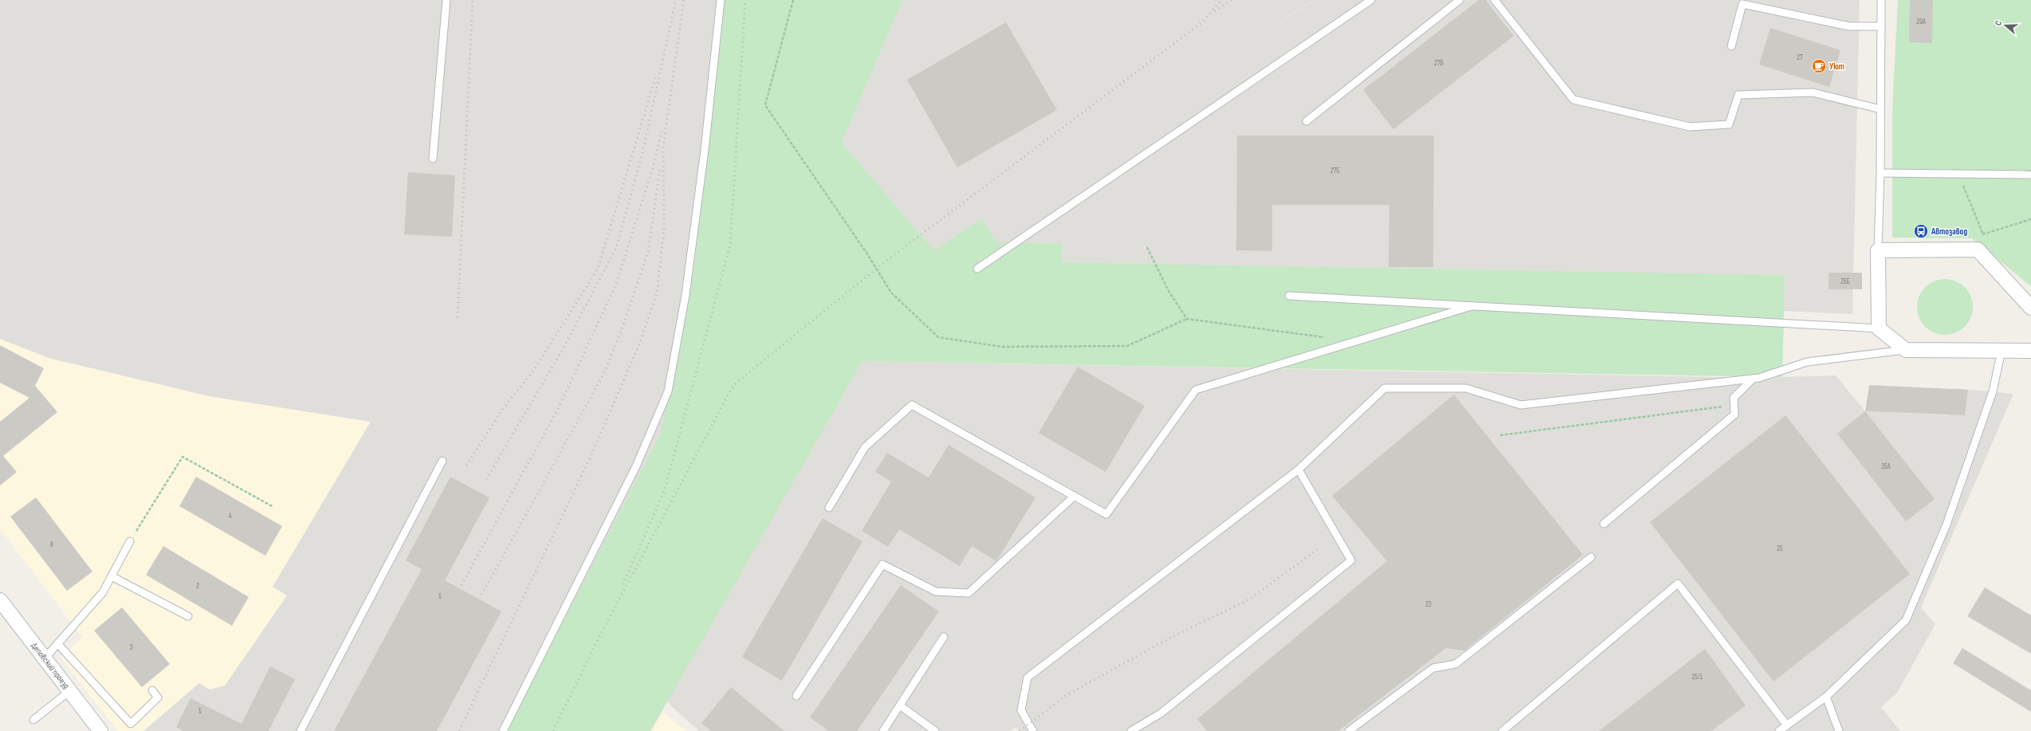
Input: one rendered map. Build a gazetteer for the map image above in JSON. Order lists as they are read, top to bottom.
{
  "streets": {
    "street": ["Деповский проезд"]
  },
  "places": {
    "cafe": ["Уют"],
    "bus stop": ["Автозавод"]
  },
  "house_numbers": [
    "29А",
    "27",
    "27В",
    "27Б",
    "25Б",
    "25А",
    "4",
    "8",
    "25",
    "2",
    "5",
    "23",
    "3",
    "25/1",
    "5"
  ],
  "north": "left"
}
